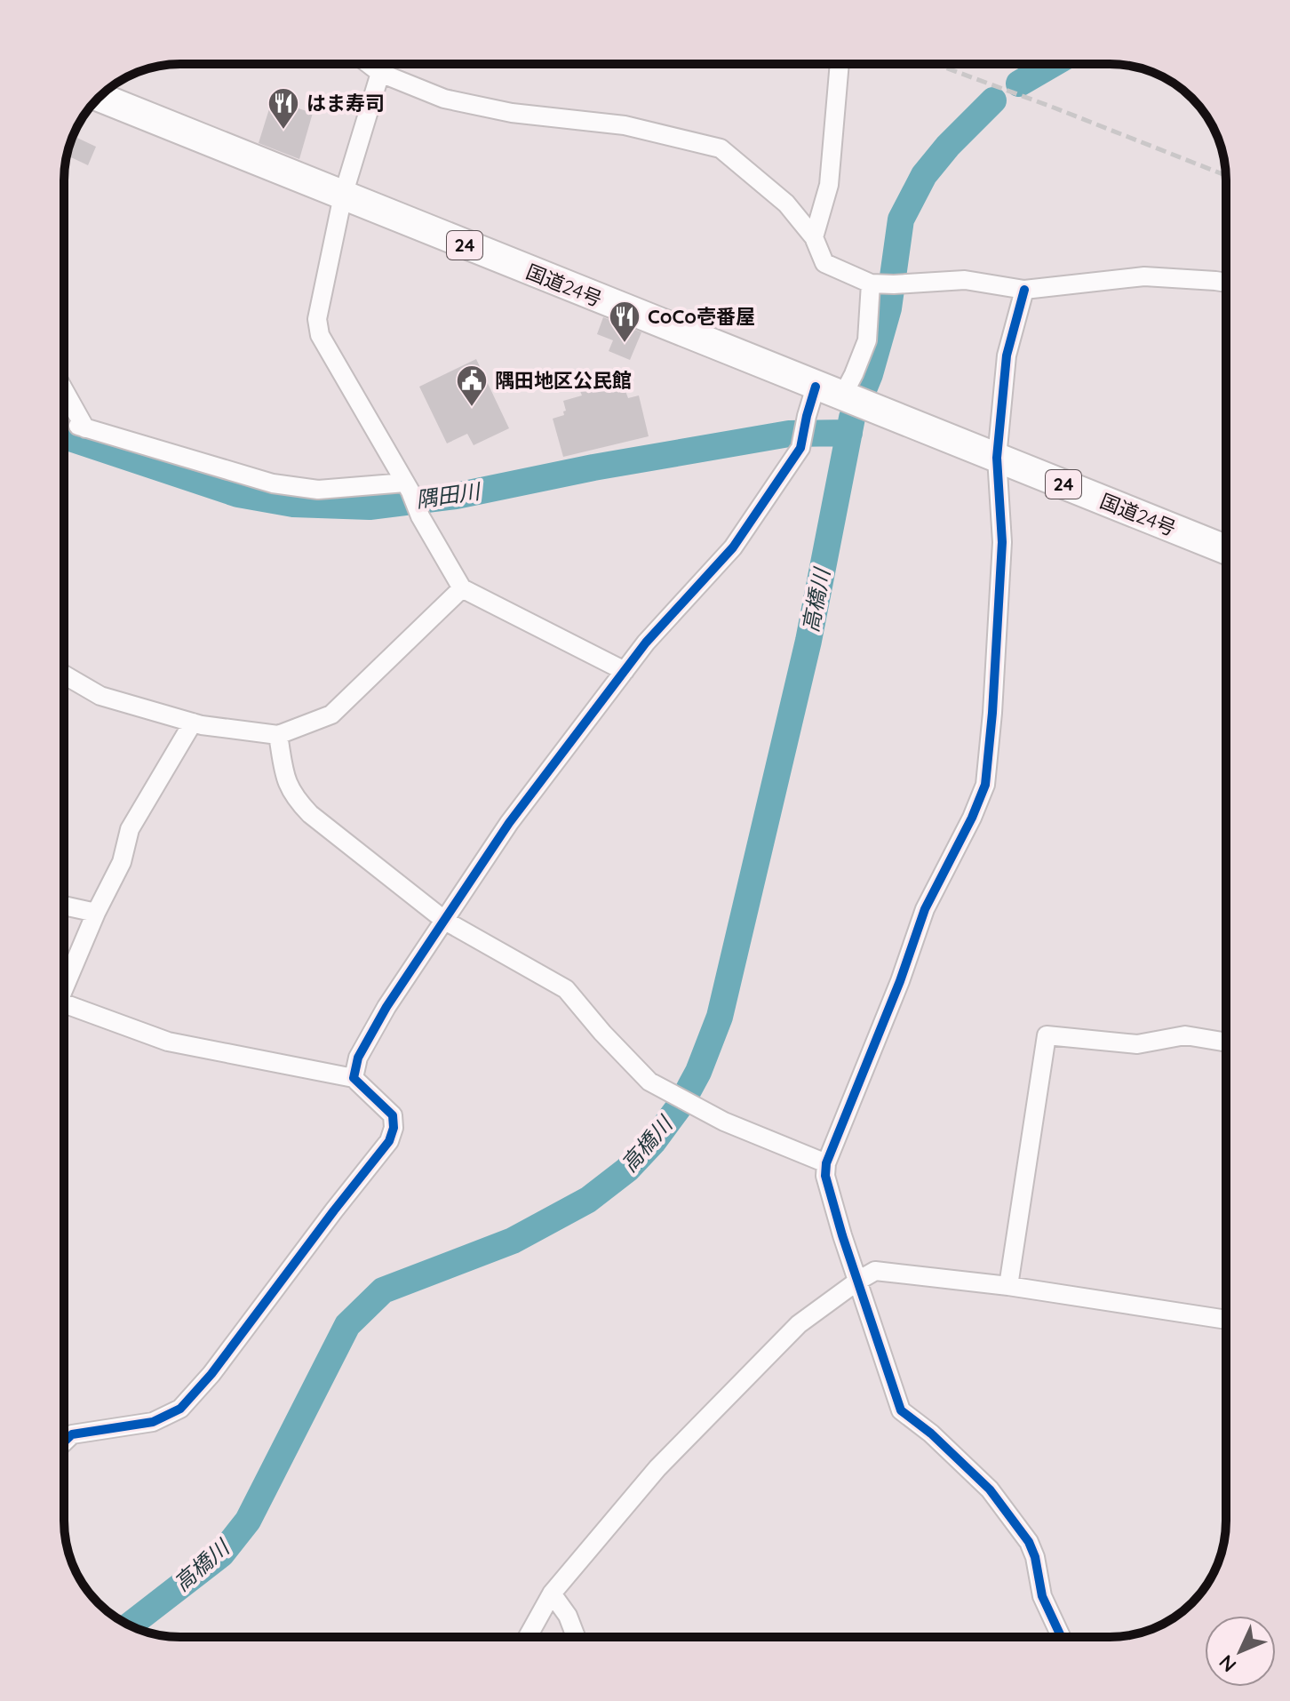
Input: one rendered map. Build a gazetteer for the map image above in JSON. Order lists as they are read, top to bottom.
{
  "streets": {
    "highway": ["24", "国道24号"]
  },
  "water": ["隅田川", "高橋川"],
  "places": {
    "restaurant": ["はま寿司", "CoCo壱番屋"],
    "public building": ["隅田地区公民館"]
  },
  "north": "bottom left"
}
